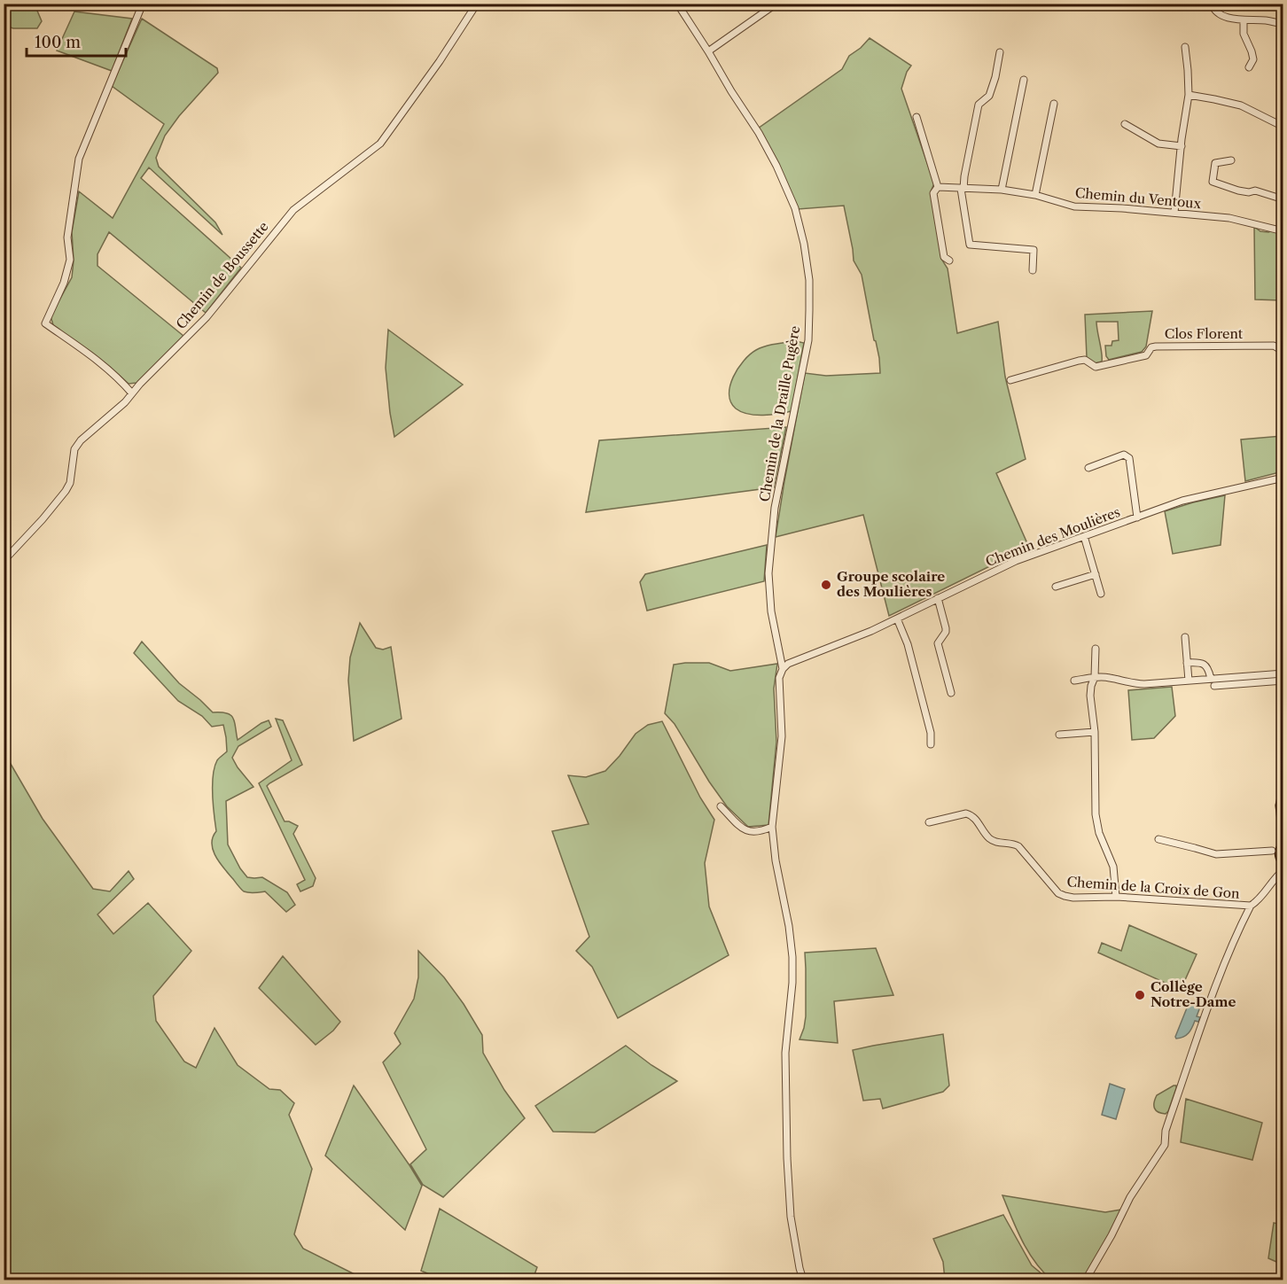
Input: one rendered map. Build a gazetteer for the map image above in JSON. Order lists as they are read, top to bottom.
{
  "streets": {
    "street": [
      "Chemin du Ventoux",
      "Chemin de Boussette",
      "Clos Florent",
      "Chemin de la Draille Pugère",
      "Chemin des Moulières",
      "Chemin de la Croix de Gon"
    ]
  },
  "crossings": [
    ["Chemin de la Draille Pugère", "Chemin des Moulières"]
  ],
  "places": ["Groupe scolaire des Moulières", "Collège Notre-Dame"],
  "scale_bar": "100 m"
}
